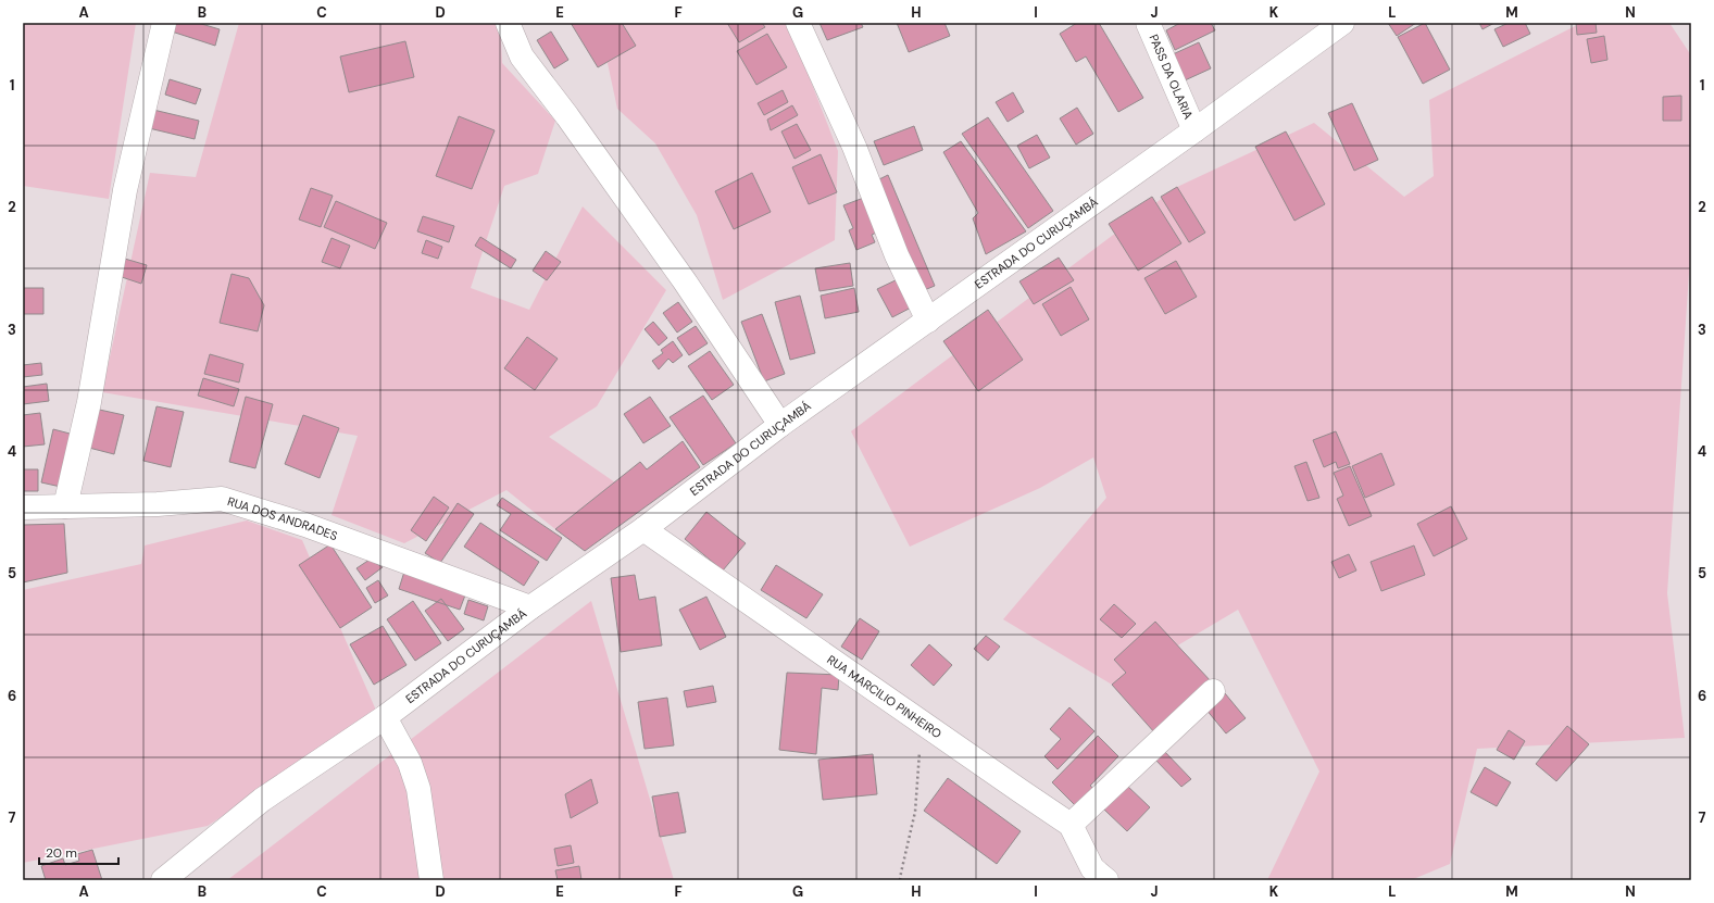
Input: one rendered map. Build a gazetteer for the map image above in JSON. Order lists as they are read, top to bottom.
{
  "streets": {
    "street": [
      "PASS DA OLARIA",
      "ESTRADA DO CURUÇAMBÁ",
      "RUA DOS ANDRADES",
      "RUA MARCILIO PINHEIRO"
    ]
  },
  "crossings": [
    ["PASS DA OLARIA", "ESTRADA DO CURUÇAMBÁ"],
    ["ESTRADA DO CURUÇAMBÁ", "RUA DOS ANDRADES"],
    ["ESTRADA DO CURUÇAMBÁ", "RUA MARCILIO PINHEIRO"]
  ],
  "scale_bar": "20 m",
  "grid": {
    "columns": [
      "A",
      "B",
      "C",
      "D",
      "E",
      "F",
      "G",
      "H",
      "I",
      "J",
      "K",
      "L",
      "M",
      "N"
    ],
    "rows": [
      "1",
      "2",
      "3",
      "4",
      "5",
      "6",
      "7"
    ]
  }
}
